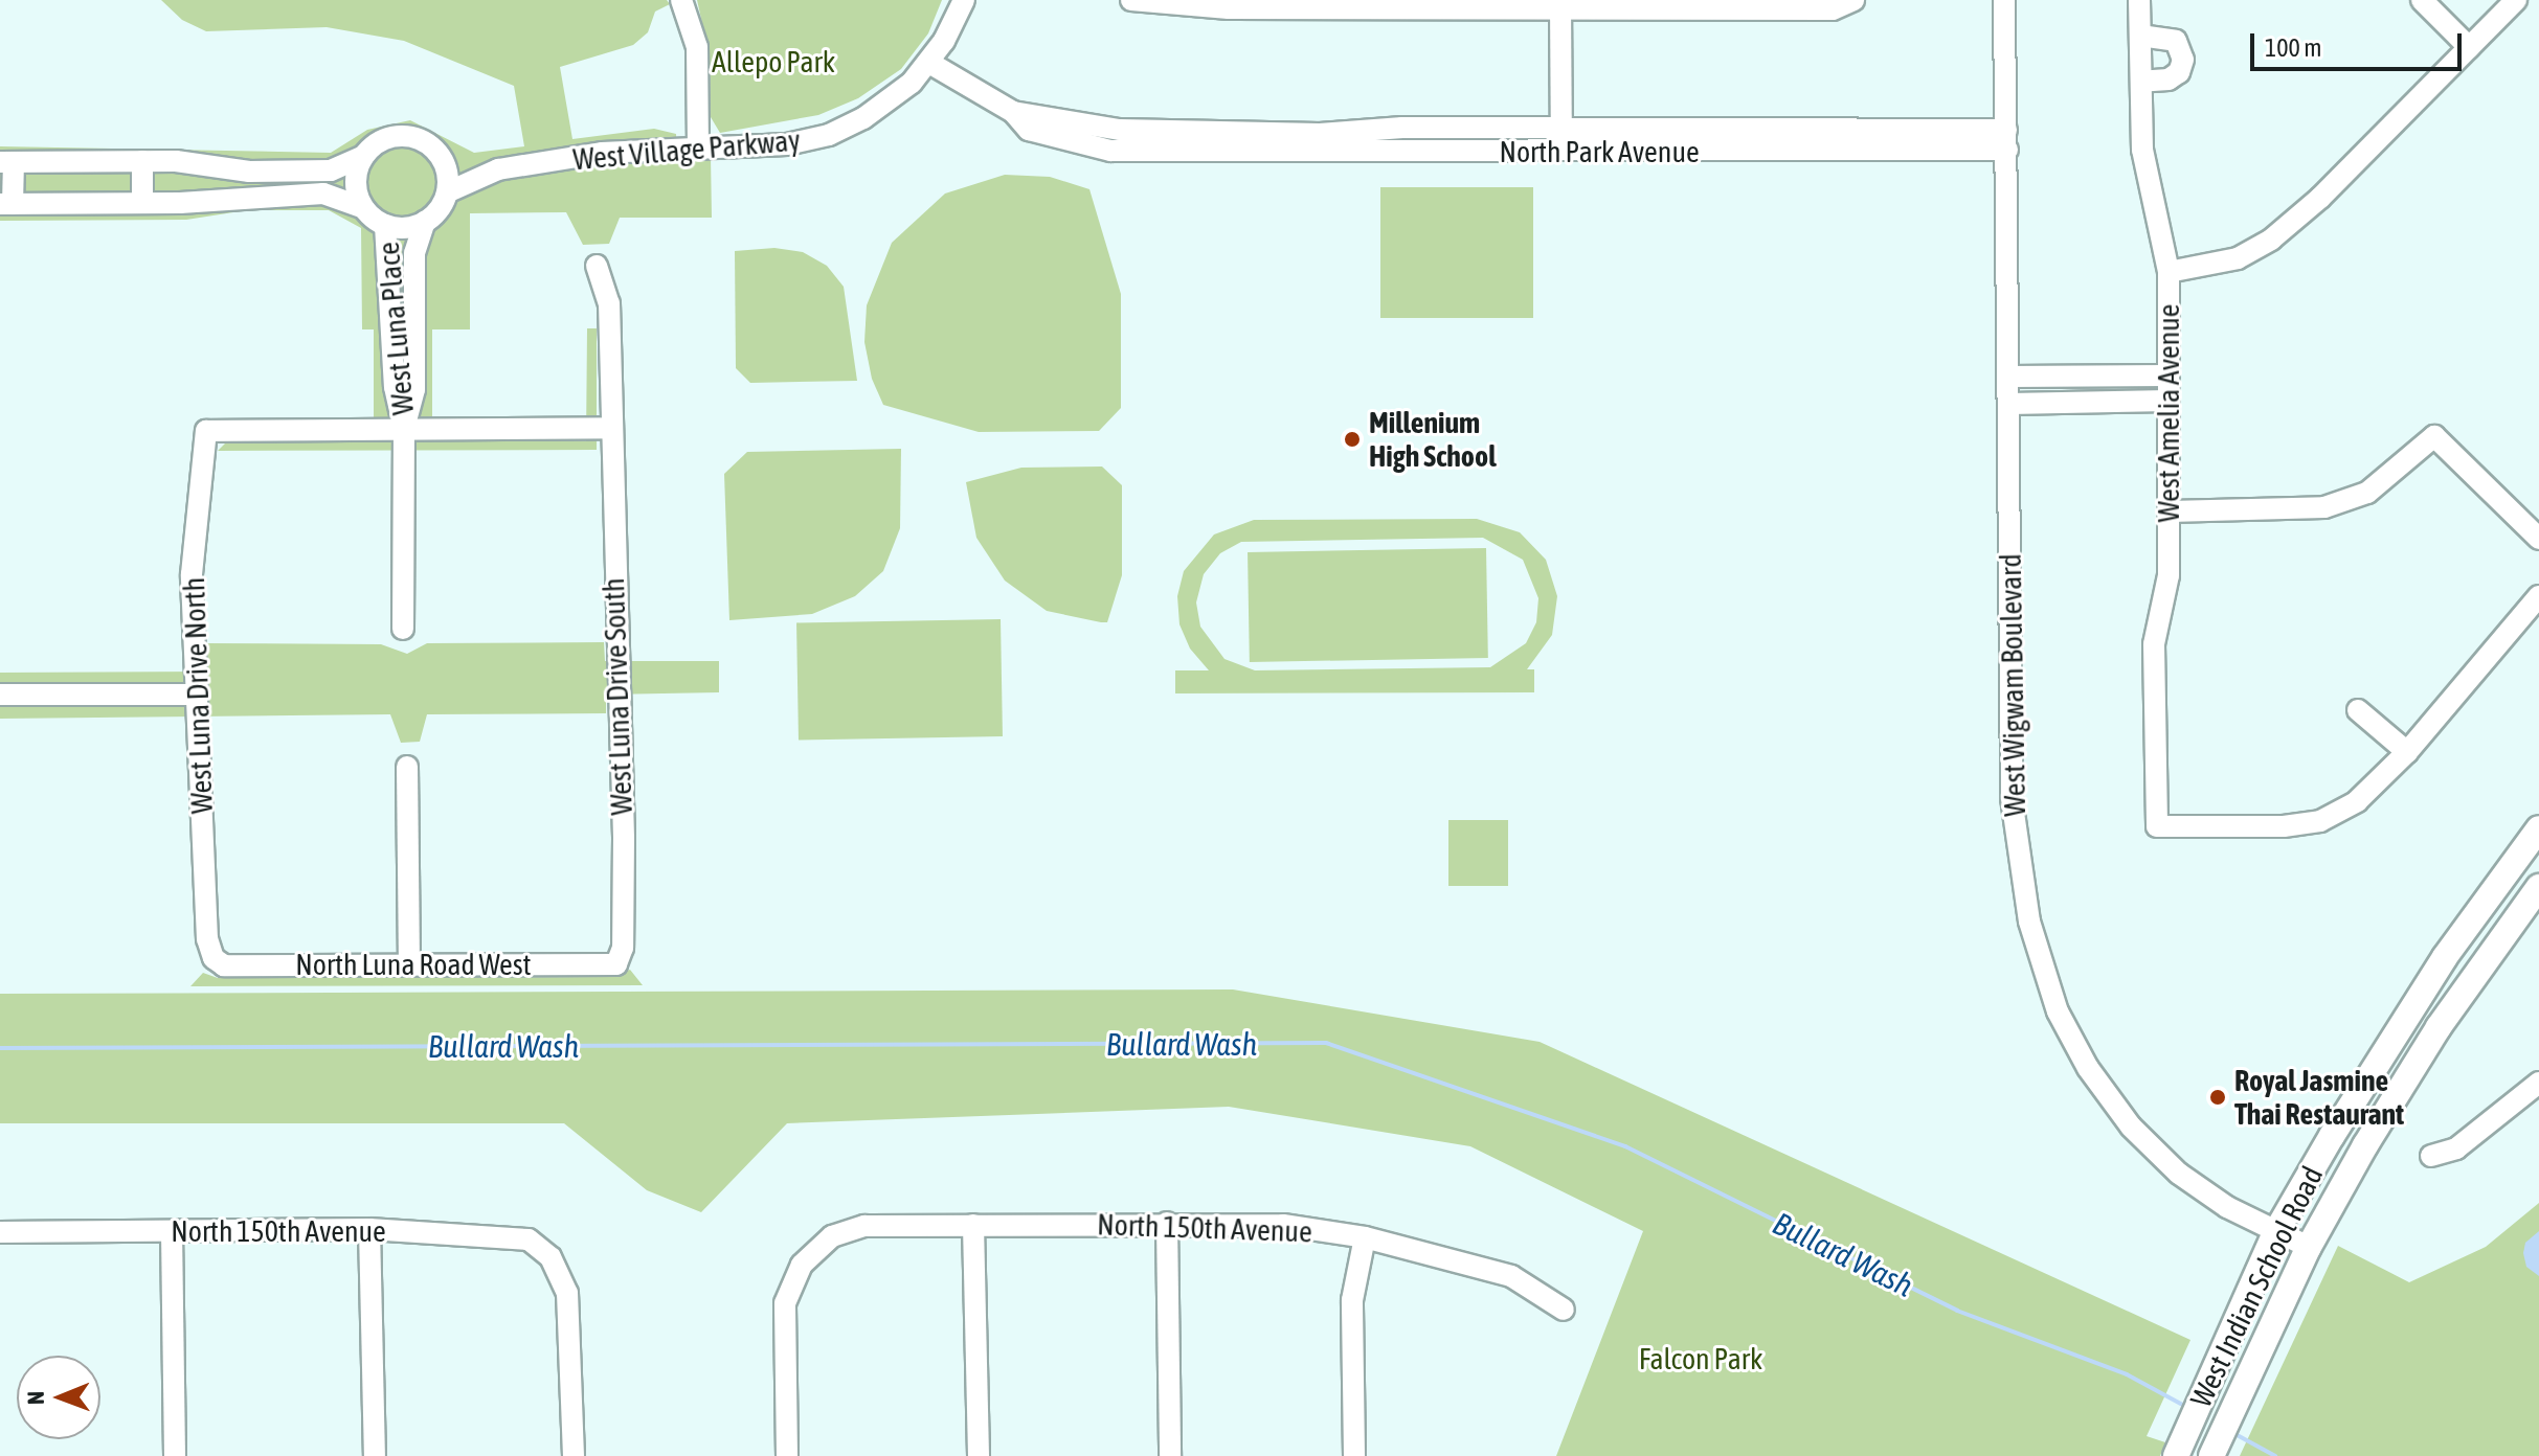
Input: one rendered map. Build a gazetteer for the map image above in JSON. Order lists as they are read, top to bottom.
{
  "streets": {
    "main road": ["West Indian School Road"],
    "street": [
      "West Village Parkway",
      "North Park Avenue",
      "West Luna Place",
      "West Amelia Avenue",
      "West Wigwam Boulevard",
      "West Luna Drive North",
      "West Luna Drive South",
      "North Luna Road West",
      "North 150th Avenue"
    ]
  },
  "crossings": [
    ["West Village Parkway", "North Park Avenue"],
    ["West Village Parkway", "West Luna Place"],
    ["North Park Avenue", "West Wigwam Boulevard"],
    ["West Luna Place", "West Luna Drive North"],
    ["West Wigwam Boulevard", "West Indian School Road"],
    ["West Luna Drive North", "North Luna Road West"],
    ["West Luna Drive South", "North Luna Road West"]
  ],
  "water": ["Bullard Wash"],
  "parks": ["Allepo Park", "Falcon Park"],
  "places": ["Millenium High School", "Royal Jasmine Thai Restaurant"],
  "scale_bar": "100 m",
  "north": "left"
}
